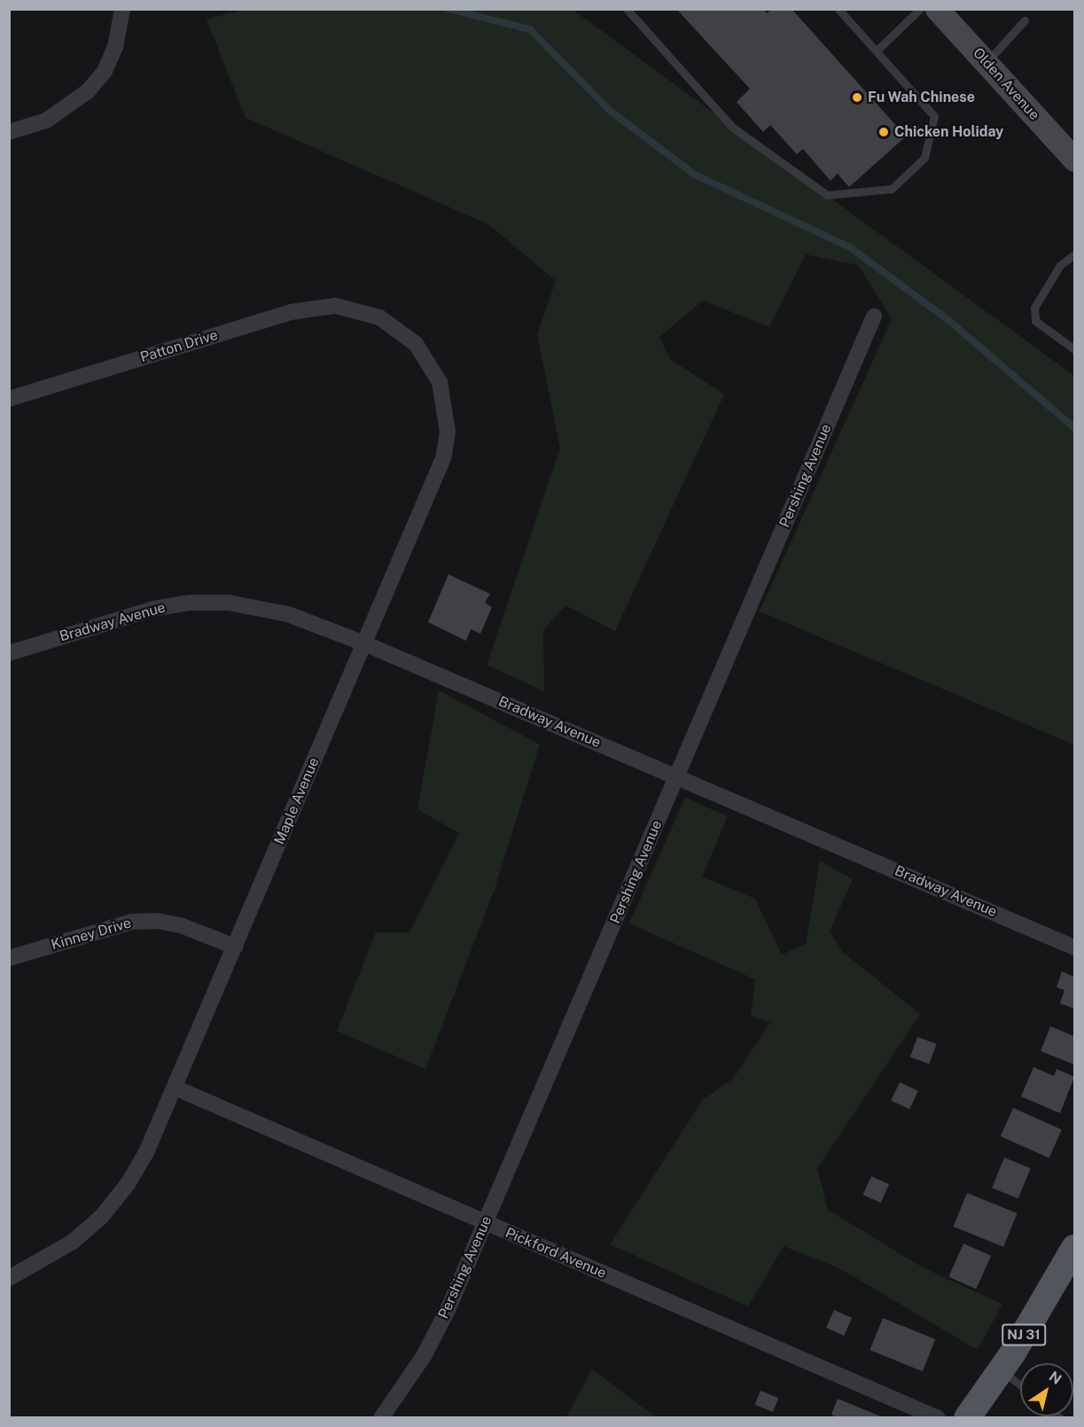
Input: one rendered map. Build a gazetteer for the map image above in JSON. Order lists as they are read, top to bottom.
{
  "streets": {
    "main road": ["Olden Avenue", "NJ 31"],
    "street": [
      "Patton Drive",
      "Pershing Avenue",
      "Bradway Avenue",
      "Maple Avenue",
      "Kinney Drive",
      "Pickford Avenue"
    ]
  },
  "crossings": [
    ["Patton Drive", "Maple Avenue"],
    ["Pershing Avenue", "Bradway Avenue"],
    ["Pershing Avenue", "Pickford Avenue"],
    ["Bradway Avenue", "Maple Avenue"],
    ["Maple Avenue", "Kinney Drive"],
    ["Maple Avenue", "Pickford Avenue"]
  ],
  "places": ["Fu Wah Chinese", "Chicken Holiday"],
  "north": "top right"
}
